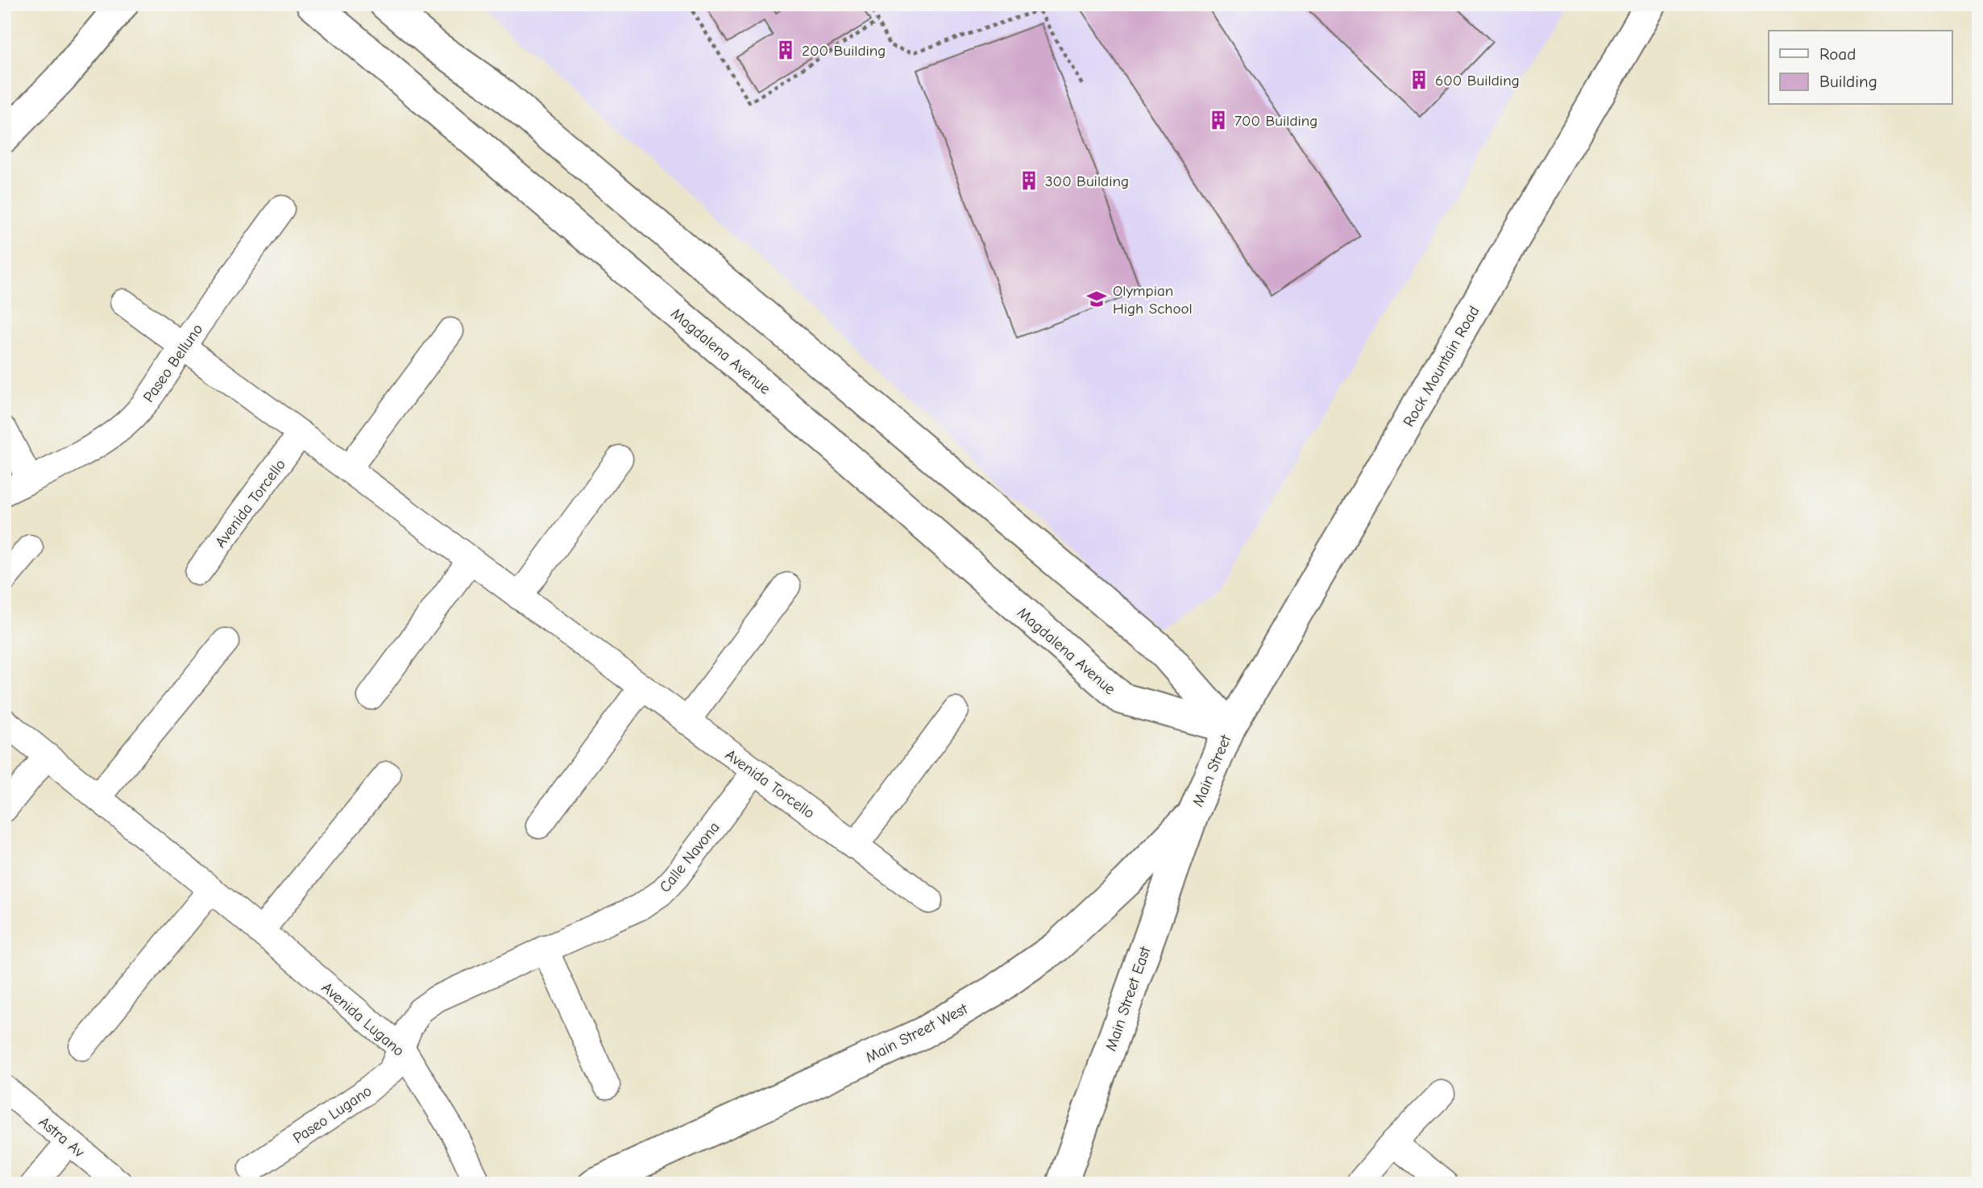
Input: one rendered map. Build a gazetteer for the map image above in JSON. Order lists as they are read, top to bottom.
{
  "streets": {
    "street": [
      "Magdalena Avenue",
      "Paseo Belluno",
      "Rock Mountain Road",
      "Avenida Torcello",
      "Main Street",
      "Calle Navona",
      "Main Street East",
      "Avenida Lugano",
      "Main Street West",
      "Paseo Lugano",
      "Astra Av"
    ]
  },
  "crossings": [
    ["Magdalena Avenue", "Rock Mountain Road"],
    ["Magdalena Avenue", "Main Street"],
    ["Paseo Belluno", "Avenida Torcello"],
    ["Rock Mountain Road", "Main Street"],
    ["Avenida Torcello", "Calle Navona"],
    ["Main Street", "Main Street East"],
    ["Main Street", "Main Street West"],
    ["Calle Navona", "Avenida Lugano"],
    ["Calle Navona", "Paseo Lugano"],
    ["Main Street East", "Main Street West"],
    ["Avenida Lugano", "Paseo Lugano"]
  ],
  "places": {
    "building": [
      "200 Building",
      "600 Building",
      "700 Building",
      "300 Building"
    ],
    "school or university": ["Olympian High School"]
  },
  "legend": ["Road", "Building"]
}
